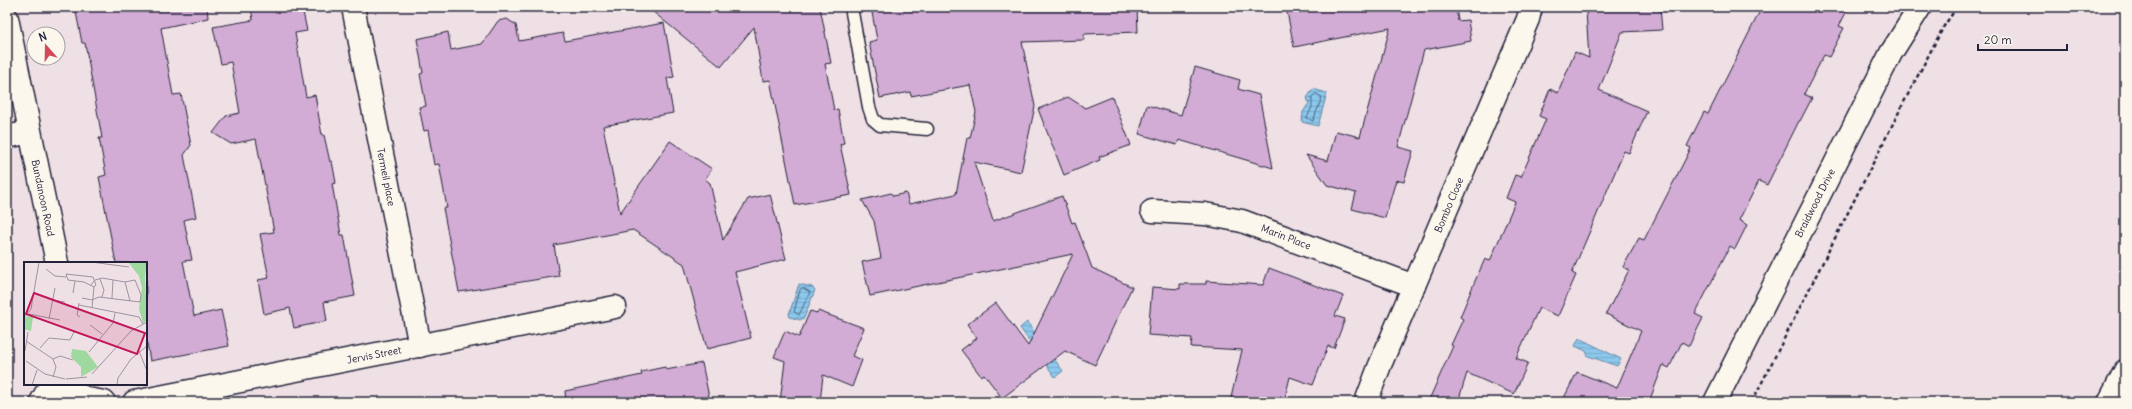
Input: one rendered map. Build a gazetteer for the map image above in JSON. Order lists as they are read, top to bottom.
{
  "streets": {
    "street": [
      "Termeil place",
      "Bundanoon Road",
      "Braidwood Drive",
      "Bombo Close",
      "Marin Place",
      "Jervis Street"
    ]
  },
  "crossings": [
    ["Termeil place", "Jervis Street"],
    ["Bombo Close", "Marin Place"]
  ],
  "scale_bar": "20 m",
  "north": "top"
}
